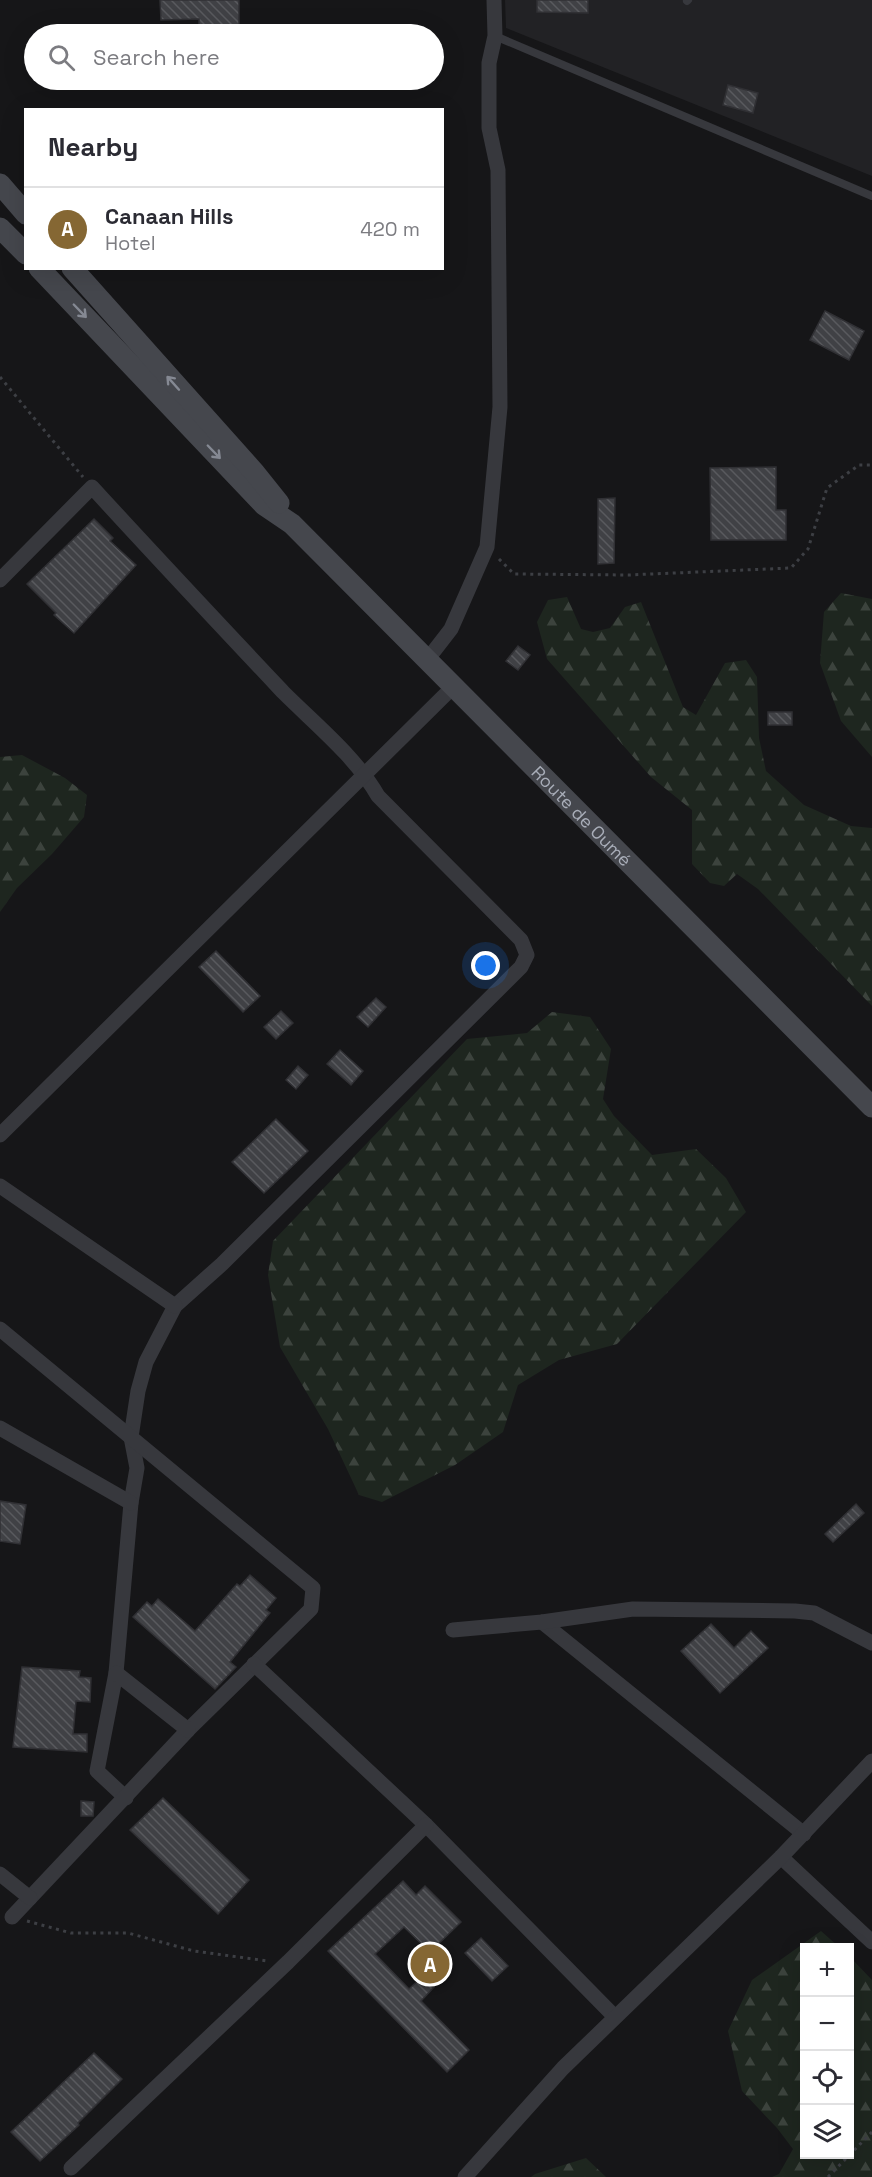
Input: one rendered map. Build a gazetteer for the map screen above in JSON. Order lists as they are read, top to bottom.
{
  "streets": {
    "main road": ["Route de Oumé"]
  },
  "page": {
    "search": "Search here",
    "heading": "Nearby",
    "list": [
      {
        "mark": "A",
        "name": "Canaan Hills",
        "note": "Hotel",
        "value": "420 m"
      }
    ],
    "pins": "A",
    "map_buttons": ["+", "−"]
  }
}
